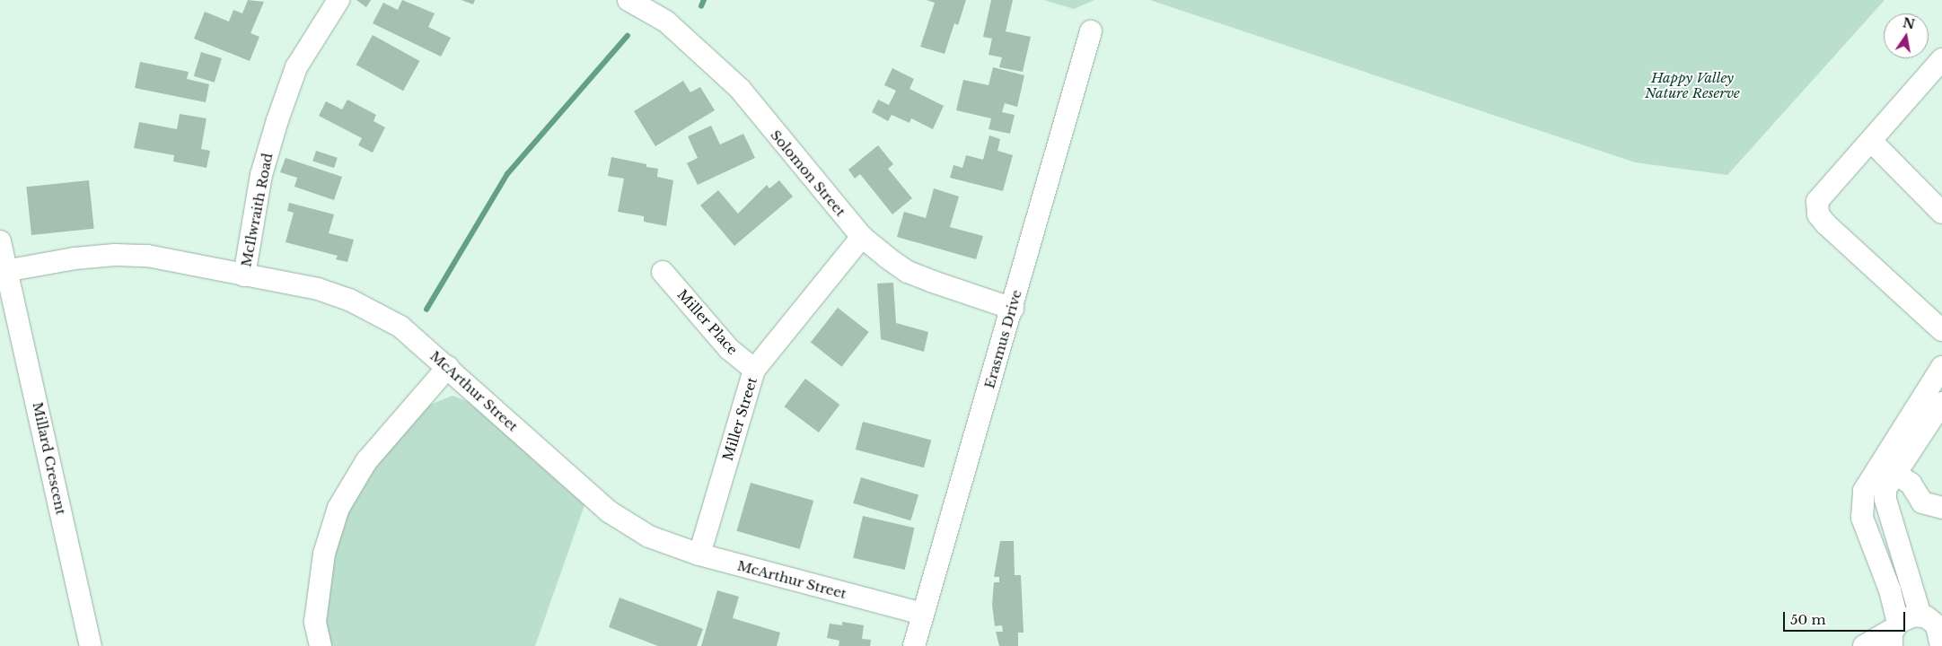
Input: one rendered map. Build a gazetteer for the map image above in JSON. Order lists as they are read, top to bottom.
{
  "streets": {
    "street": [
      "Solomon Street",
      "McIlwraith Road",
      "Miller Place",
      "Erasmus Drive",
      "McArthur Street",
      "Miller Street",
      "Millard Crescent"
    ]
  },
  "crossings": [
    ["Solomon Street", "Erasmus Drive"],
    ["Solomon Street", "Miller Street"],
    ["McIlwraith Road", "McArthur Street"],
    ["Miller Place", "Miller Street"],
    ["Erasmus Drive", "McArthur Street"],
    ["McArthur Street", "Miller Street"],
    ["McArthur Street", "Millard Crescent"]
  ],
  "parks": ["Happy Valley Nature Reserve"],
  "scale_bar": "50 m",
  "north": "top"
}
